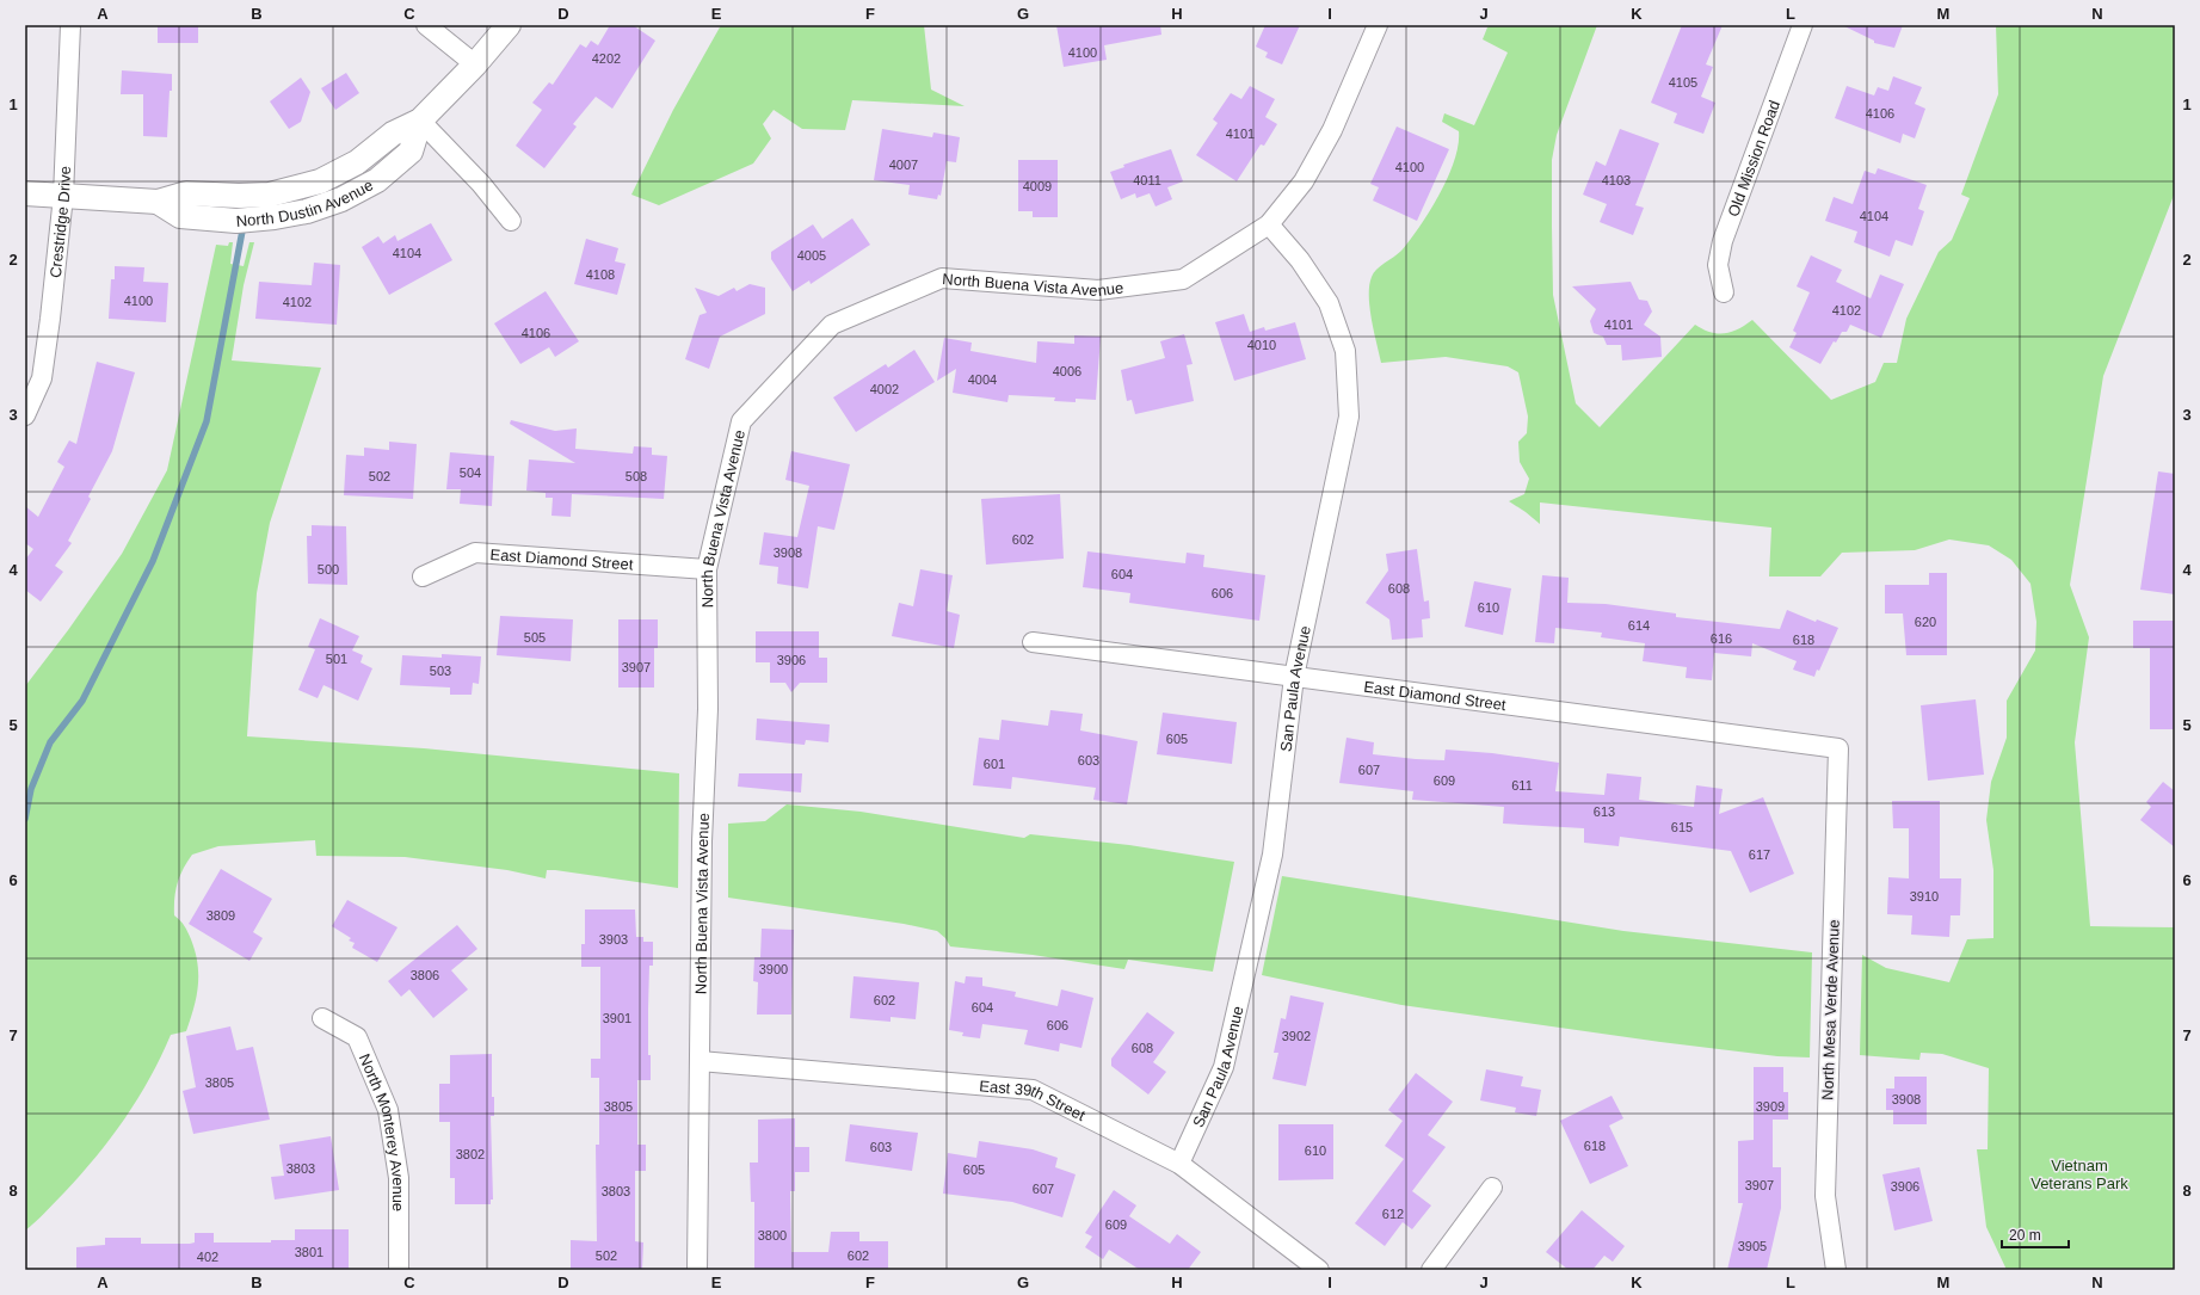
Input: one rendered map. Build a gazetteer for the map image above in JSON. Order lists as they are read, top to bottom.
{
  "streets": {
    "street": [
      "Old Mission Road",
      "North Dustin Avenue",
      "Crestridge Drive",
      "North Buena Vista Avenue",
      "East Diamond Street",
      "San Paula Avenue",
      "North Mesa Verde Avenue",
      "East 39th Street",
      "North Monterey Avenue"
    ]
  },
  "crossings": [
    ["North Dustin Avenue", "Crestridge Drive"],
    ["North Buena Vista Avenue", "East Diamond Street"],
    ["North Buena Vista Avenue", "San Paula Avenue"],
    ["North Buena Vista Avenue", "East 39th Street"],
    ["East Diamond Street", "San Paula Avenue"],
    ["East Diamond Street", "North Mesa Verde Avenue"],
    ["San Paula Avenue", "East 39th Street"]
  ],
  "parks": ["Vietnam Veterans Park"],
  "house_numbers": [
    "4100",
    "4202",
    "4105",
    "4106",
    "4101",
    "4007",
    "4100",
    "4011",
    "4103",
    "4009",
    "4104",
    "4104",
    "4005",
    "4108",
    "4100",
    "4102",
    "4102",
    "4101",
    "4106",
    "4010",
    "4006",
    "4004",
    "4002",
    "504",
    "502",
    "508",
    "602",
    "3908",
    "500",
    "604",
    "608",
    "606",
    "610",
    "620",
    "614",
    "505",
    "616",
    "618",
    "501",
    "3906",
    "3907",
    "503",
    "605",
    "603",
    "601",
    "607",
    "609",
    "611",
    "613",
    "615",
    "617",
    "3910",
    "3809",
    "3903",
    "3900",
    "3806",
    "602",
    "604",
    "3901",
    "606",
    "3902",
    "608",
    "3805",
    "3908",
    "3805",
    "3909",
    "618",
    "603",
    "610",
    "3802",
    "3803",
    "605",
    "3907",
    "3906",
    "607",
    "3803",
    "612",
    "609",
    "3800",
    "3905",
    "3801",
    "502",
    "602",
    "402"
  ],
  "scale_bar": "20 m",
  "grid": {
    "columns": [
      "A",
      "B",
      "C",
      "D",
      "E",
      "F",
      "G",
      "H",
      "I",
      "J",
      "K",
      "L",
      "M",
      "N"
    ],
    "rows": [
      "1",
      "2",
      "3",
      "4",
      "5",
      "6",
      "7",
      "8"
    ]
  }
}
